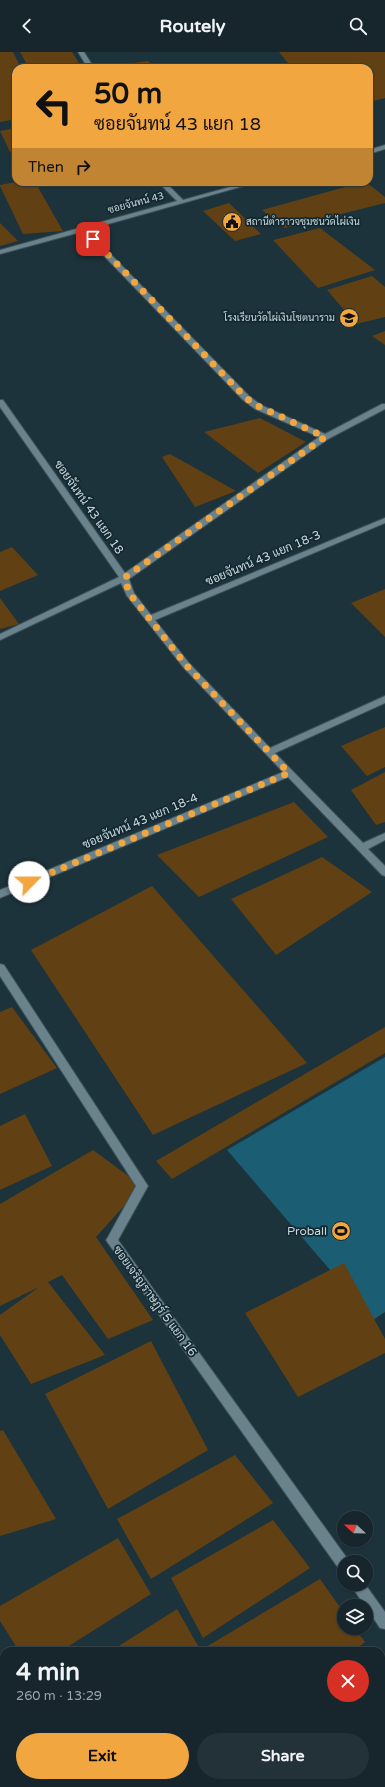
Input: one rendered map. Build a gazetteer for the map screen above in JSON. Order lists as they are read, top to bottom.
{
  "streets": {
    "street": [
      "ซอยจันทน์ 43",
      "ซอยจันทน์ 43 แยก 18",
      "ซอยจันทน์ 43 แยก 18-3",
      "ซอยจันทน์ 43 แยก 18-4",
      "ซอยเจริญราษฎร์ 5 แยก 16"
    ]
  },
  "crossings": [
    ["ซอยจันทน์ 43 แยก 18", "ซอยจันทน์ 43 แยก 18-3"],
    ["ซอยจันทน์ 43 แยก 18", "ซอยจันทน์ 43 แยก 18-4"]
  ],
  "places": {
    "public building": ["สถานีตำราวจชุมชนวัดไผ่เงิน"],
    "school or university": ["โรงเรียนวัดไผ่เงินโชตนาราม"],
    "sports": ["Proball"]
  },
  "north": "left",
  "page": {
    "header": "Routely",
    "turn": ["50 m", "ซอยจันทน์ 43 แยก 18"],
    "then": "Then",
    "heading": ["4 min", "260 m · 13:29"],
    "buttons": ["Exit", "Share"]
  }
}
